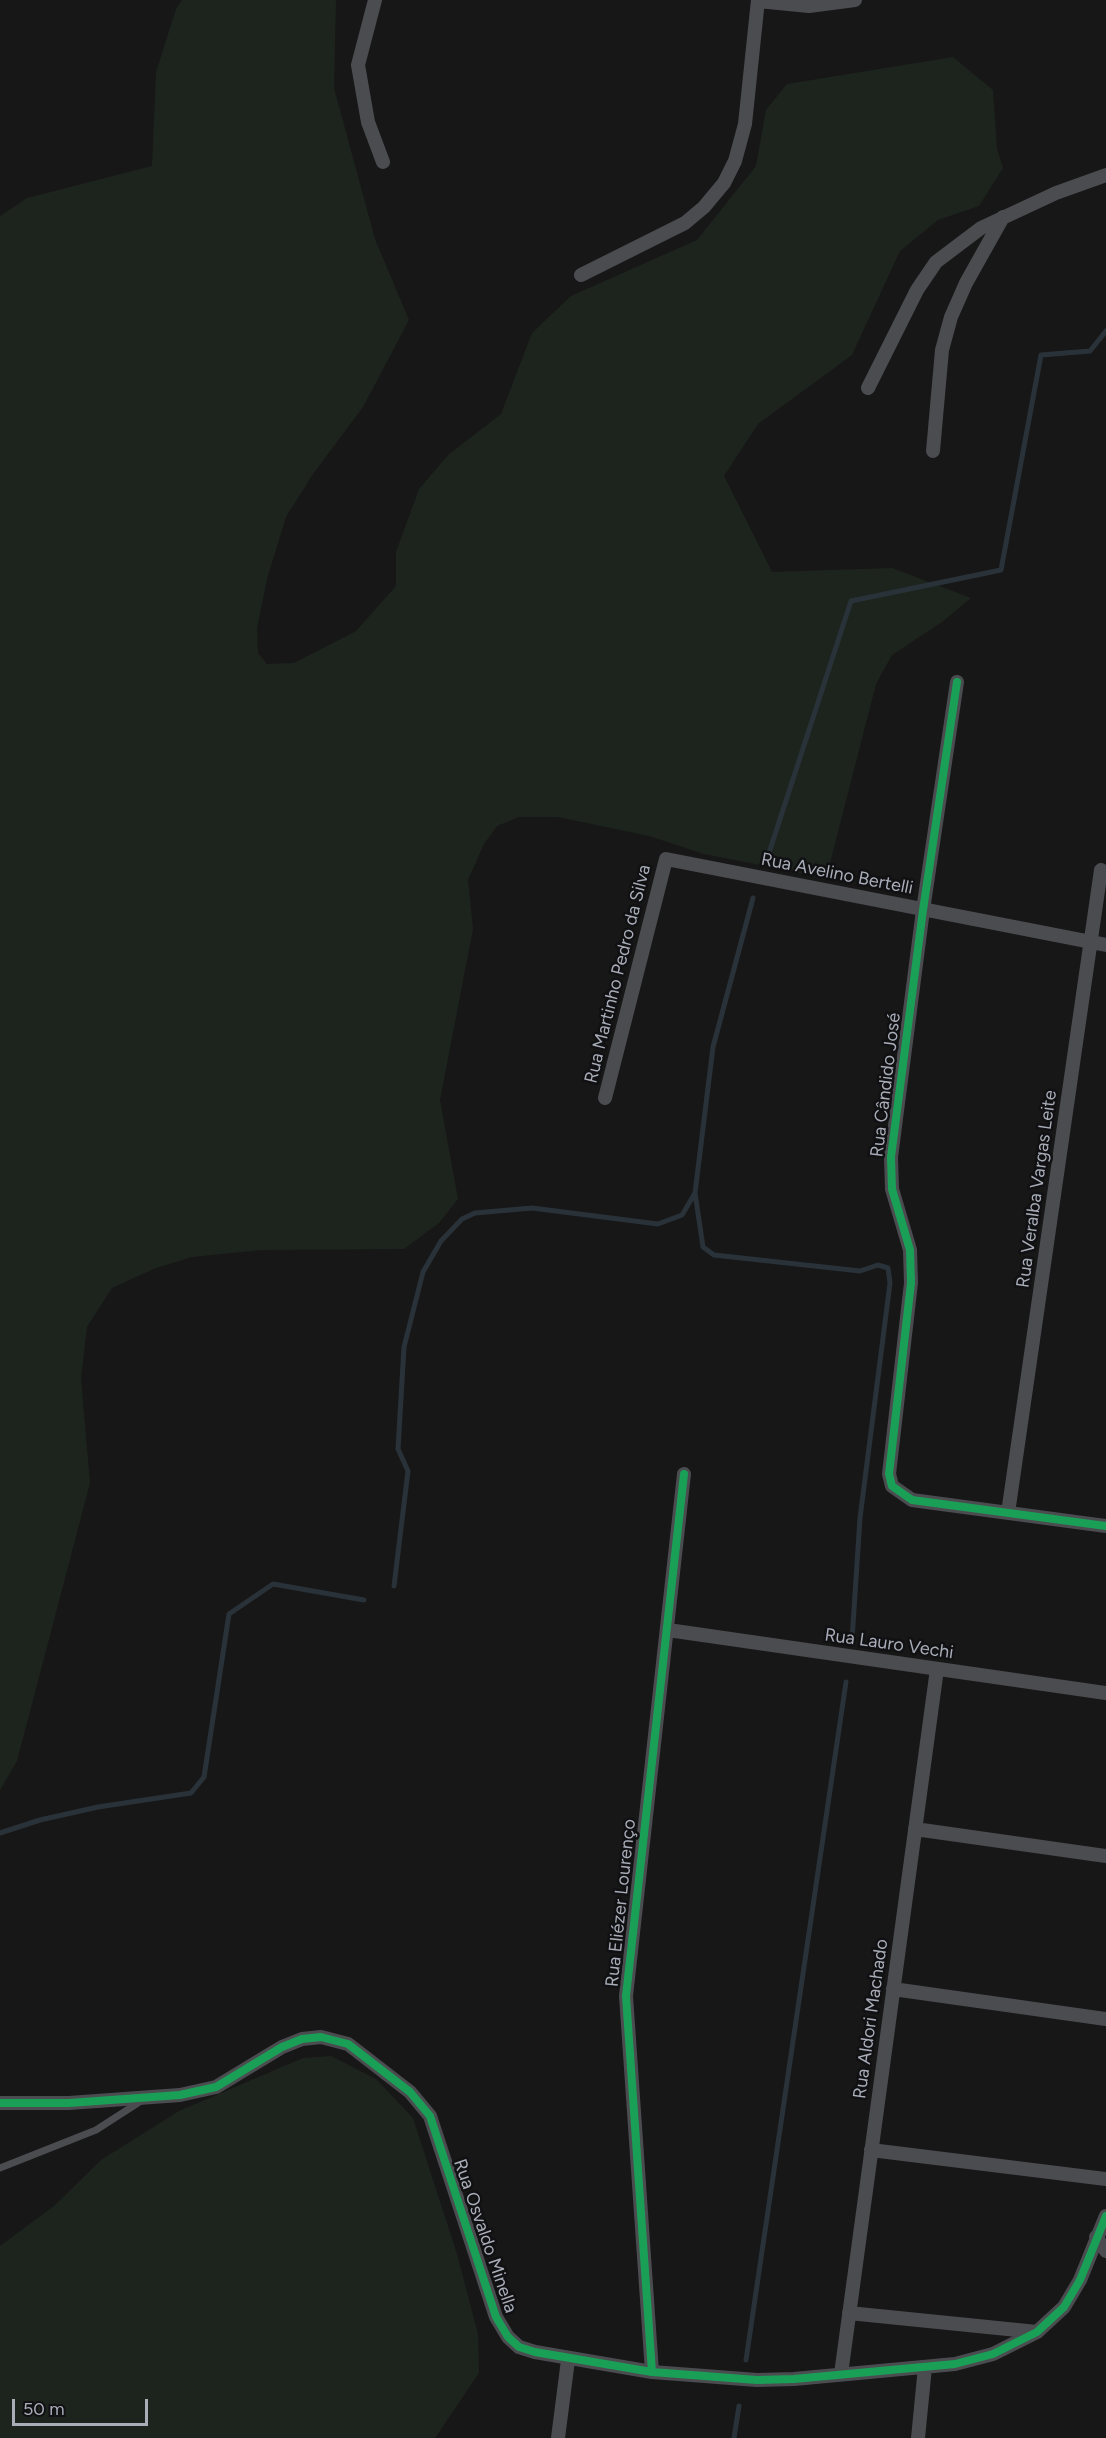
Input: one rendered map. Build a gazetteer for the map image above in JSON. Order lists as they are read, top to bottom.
{
  "streets": {
    "street": [
      "Rua Avelino Bertelli",
      "Rua Martinho Pedro da Silva",
      "Rua Cândido José",
      "Rua Veralba Vargas Leite",
      "Rua Lauro Vechi",
      "Rua Eliézer Lourenço",
      "Rua Aldori Machado",
      "Rua Osvaldo Minella"
    ]
  },
  "crossings": [
    ["Rua Avelino Bertelli", "Rua Martinho Pedro da Silva"],
    ["Rua Avelino Bertelli", "Rua Cândido José"],
    ["Rua Avelino Bertelli", "Rua Veralba Vargas Leite"],
    ["Rua Cândido José", "Rua Veralba Vargas Leite"],
    ["Rua Lauro Vechi", "Rua Eliézer Lourenço"],
    ["Rua Lauro Vechi", "Rua Aldori Machado"],
    ["Rua Eliézer Lourenço", "Rua Osvaldo Minella"],
    ["Rua Aldori Machado", "Rua Osvaldo Minella"]
  ],
  "scale_bar": "50 m"
}
